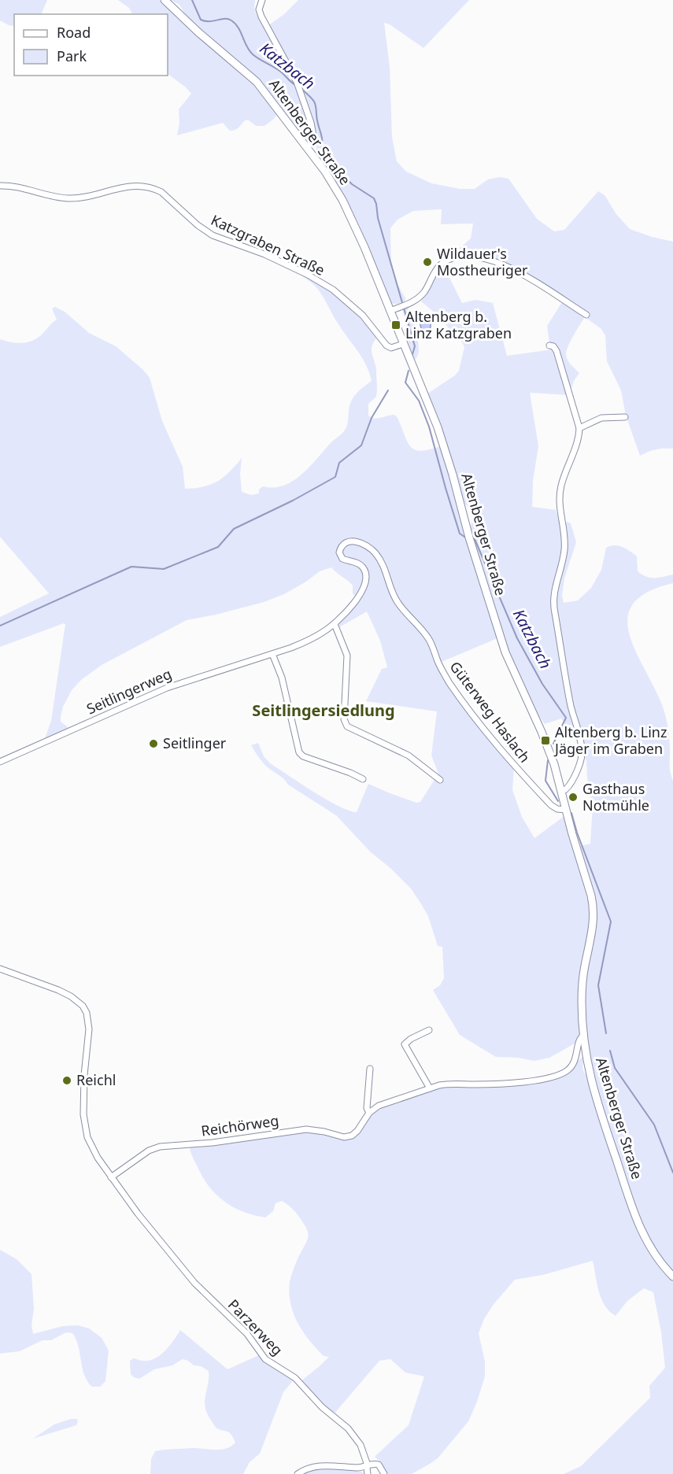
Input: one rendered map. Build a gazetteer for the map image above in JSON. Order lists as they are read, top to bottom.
{
  "streets": {
    "street": [
      "Altenberger Straße",
      "Katzgraben Straße",
      "Seitlingerweg",
      "Güterweg Haslach",
      "Reichörweg",
      "Parzerweg"
    ]
  },
  "crossings": [
    ["Altenberger Straße", "Katzgraben Straße"],
    ["Altenberger Straße", "Güterweg Haslach"],
    ["Altenberger Straße", "Reichörweg"],
    ["Seitlingerweg", "Güterweg Haslach"],
    ["Reichörweg", "Parzerweg"]
  ],
  "districts": ["Seitlingersiedlung"],
  "water": ["Katzbach"],
  "places": {
    "other": [
      "Wildauer's Mostheuriger",
      "Seitlinger",
      "Gasthaus Notmühle",
      "Reichl"
    ],
    "transit": ["Altenberg b. Linz Katzgraben", "Altenberg b. Linz Jäger im Graben"]
  },
  "legend": ["Road", "Park"]
}
